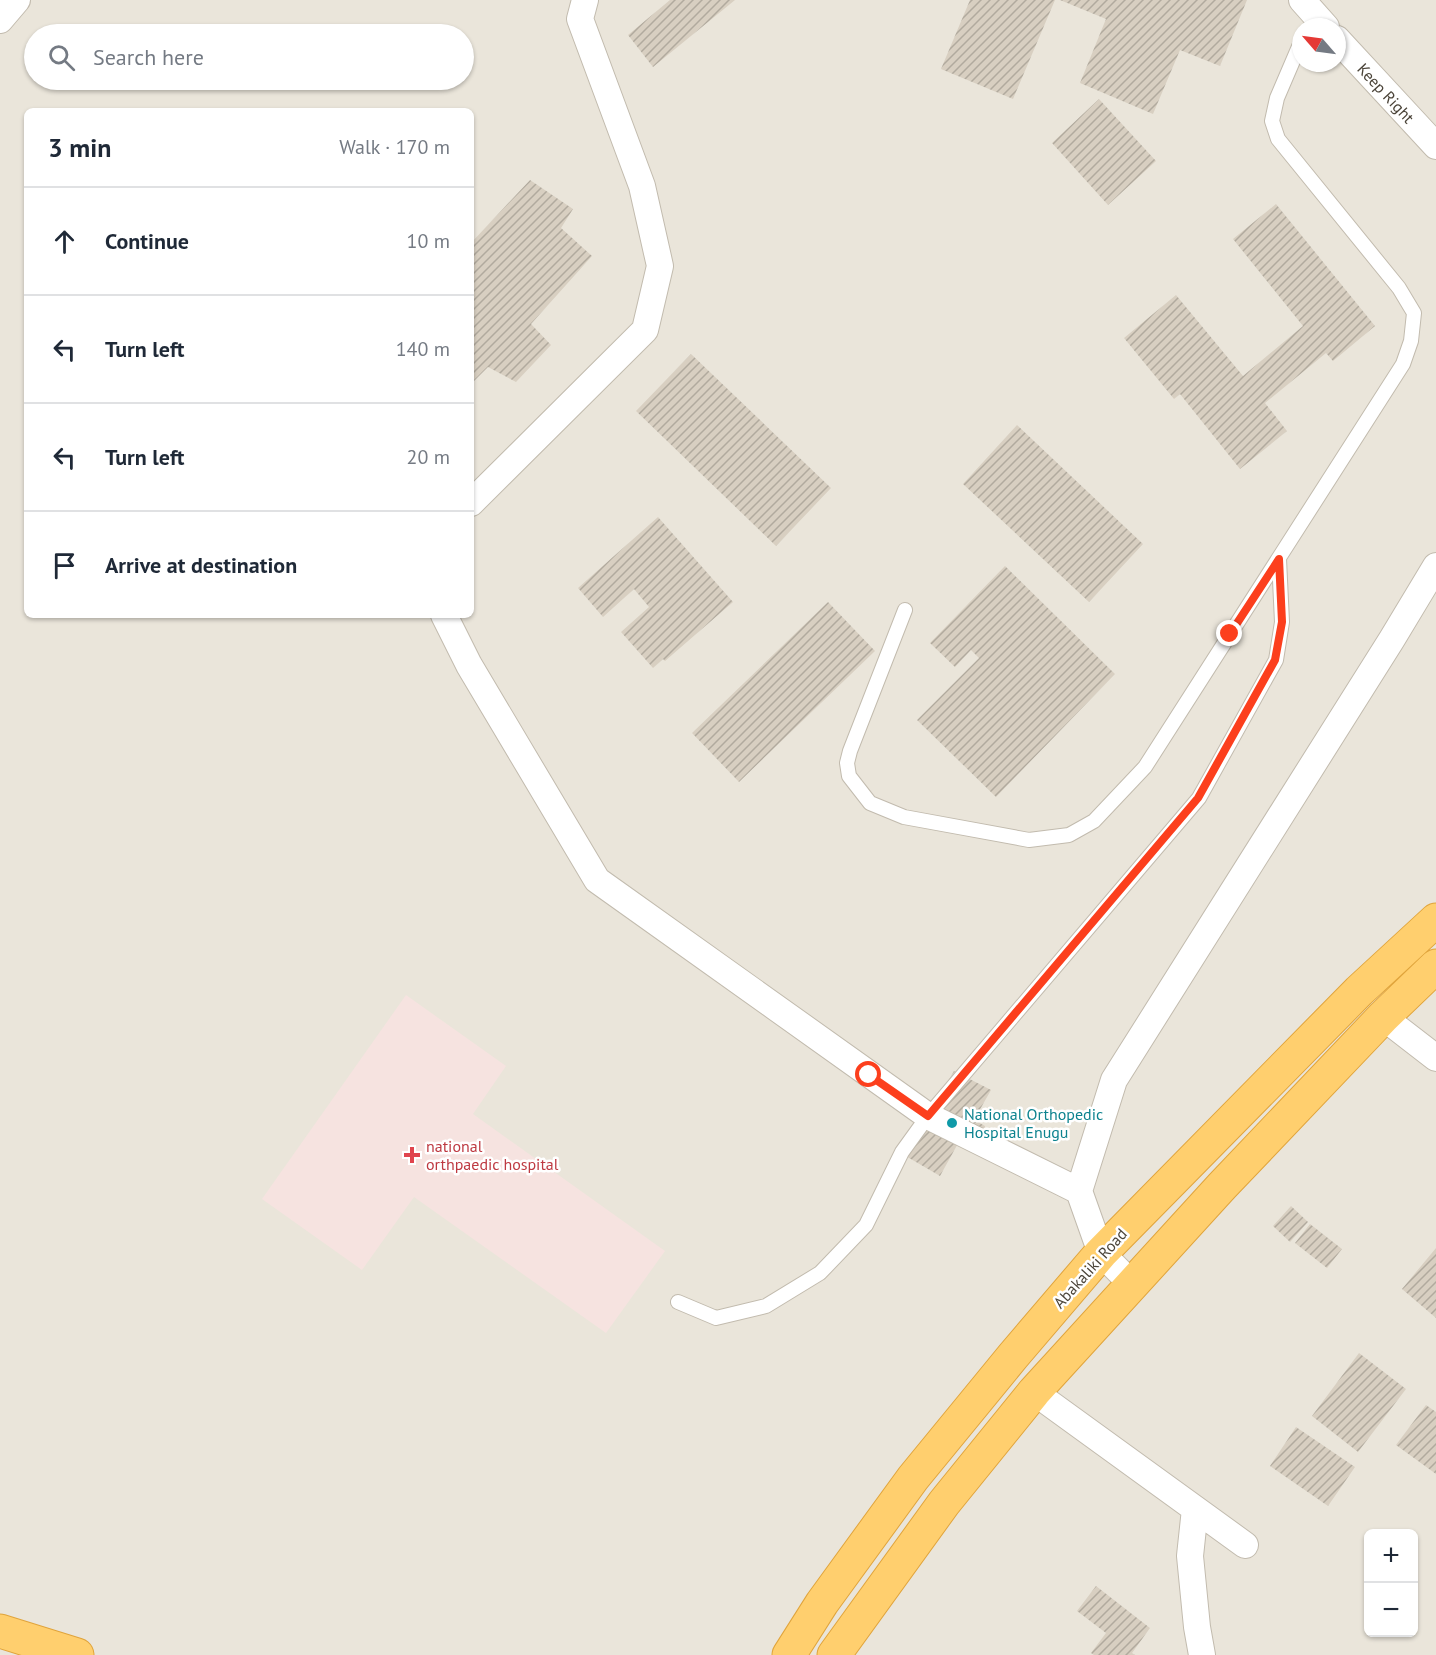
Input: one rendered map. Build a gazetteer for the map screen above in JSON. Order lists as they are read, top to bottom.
{
  "streets": {
    "highway": ["Abakaliki Road"],
    "street": ["Keep Right"]
  },
  "places": {
    "other": ["National Orthopedic Hospital Enugu"],
    "health": ["national orthpaedic hospital"]
  },
  "north": "top left",
  "page": {
    "search": "Search here",
    "heading": ["3 min", "Walk · 170 m"],
    "list": [
      ["Continue", "10 m"],
      ["Turn left", "140 m"],
      ["Turn left", "20 m"],
      "Arrive at destination"
    ],
    "map_buttons": ["+", "−"]
  }
}
